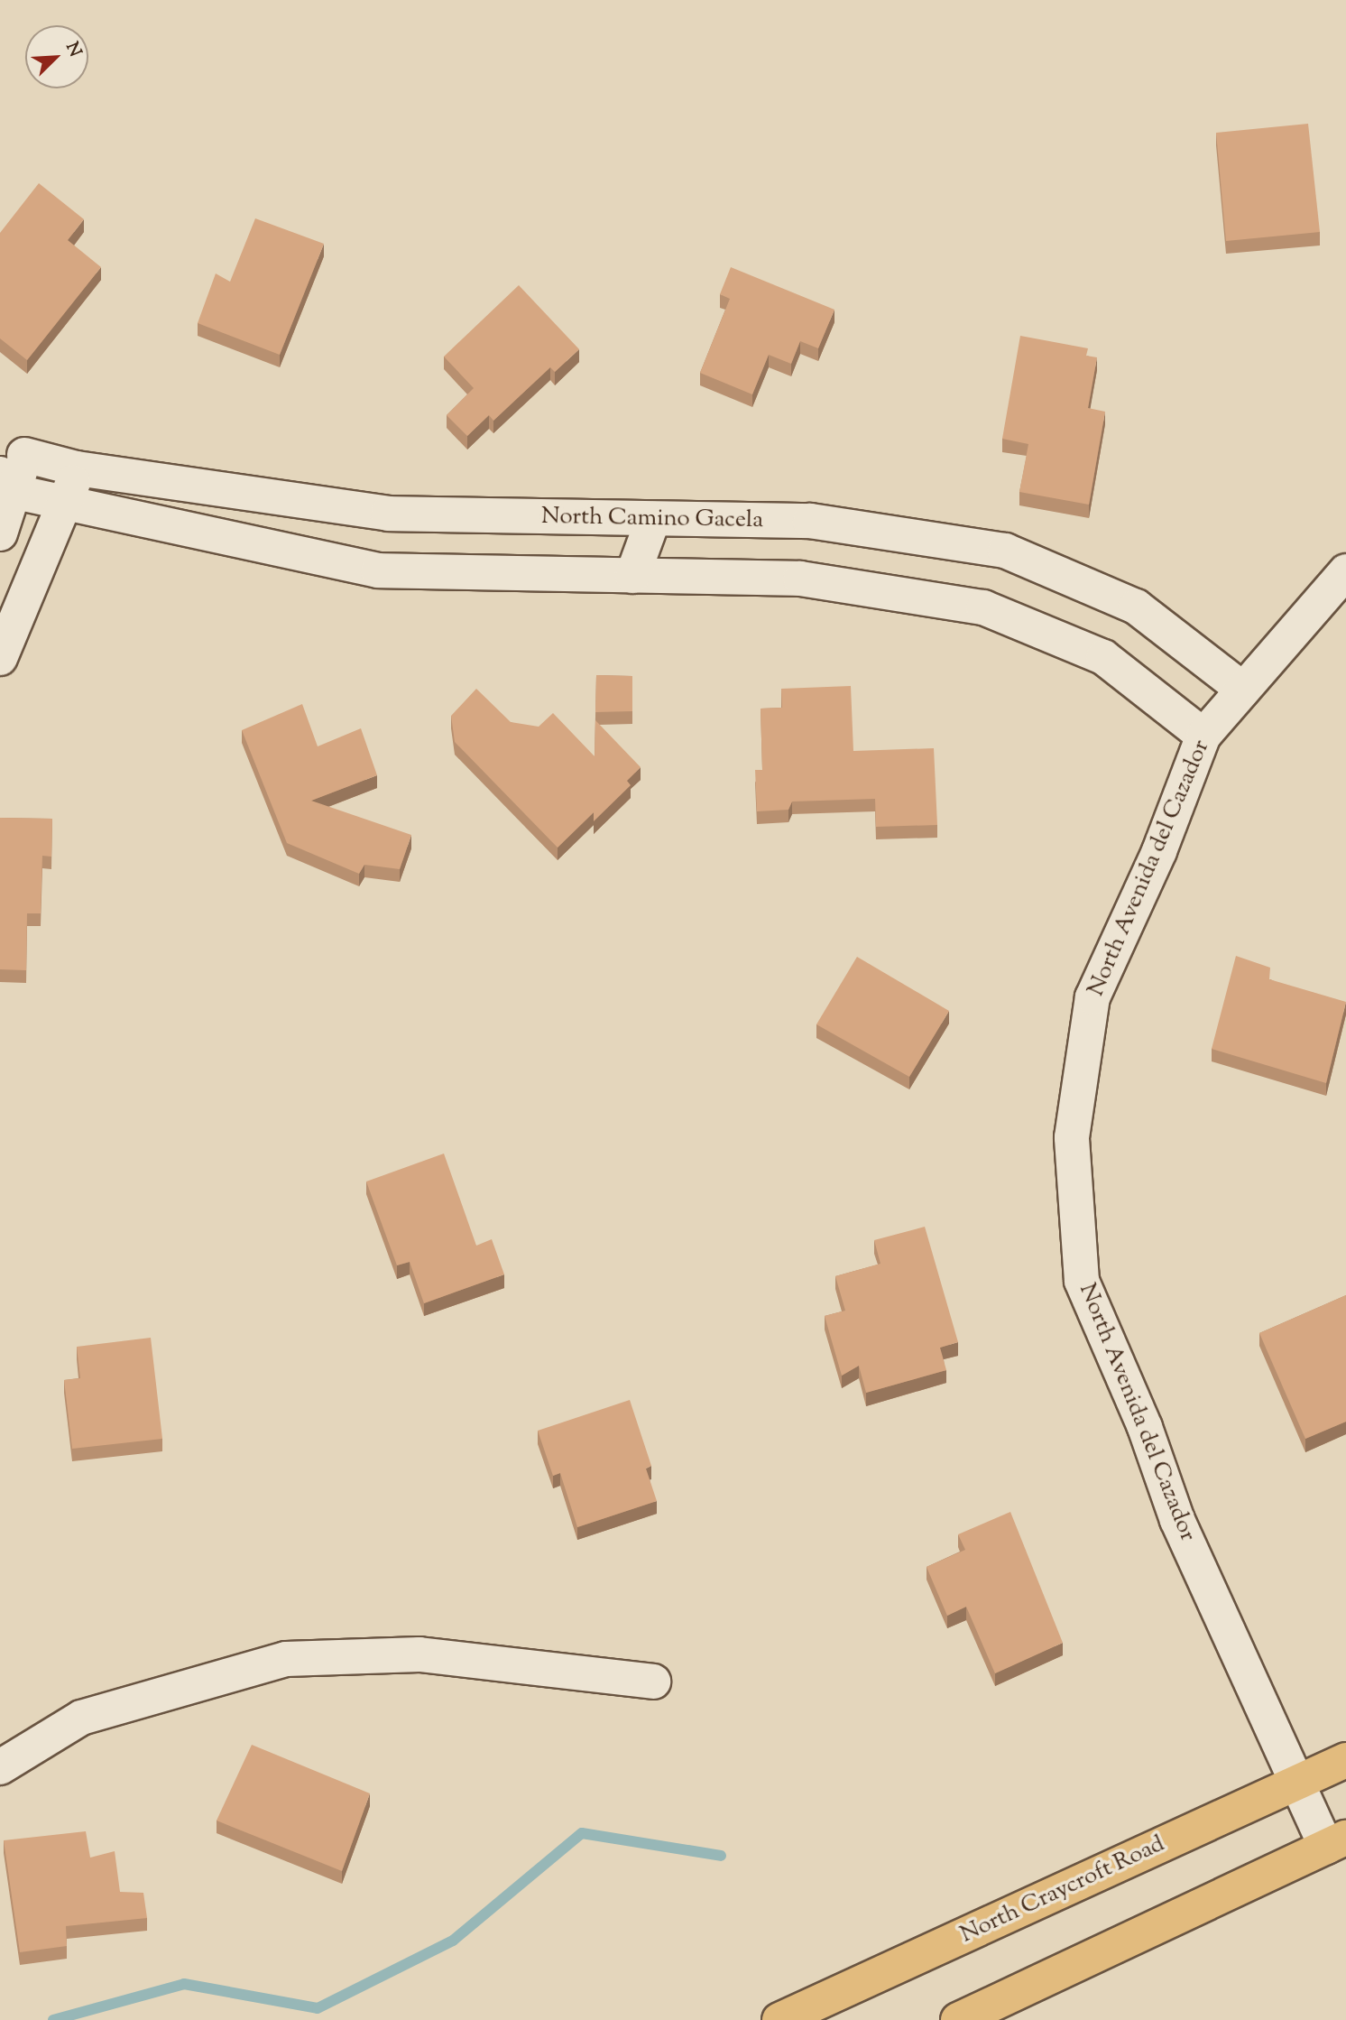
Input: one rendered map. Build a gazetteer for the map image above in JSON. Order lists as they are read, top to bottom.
{
  "streets": {
    "main road": ["North Craycroft Road"],
    "street": ["North Camino Gacela", "North Avenida del Cazador"]
  },
  "crossings": [
    ["North Camino Gacela", "North Avenida del Cazador"],
    ["North Avenida del Cazador", "North Craycroft Road"]
  ],
  "north": "top right"
}
